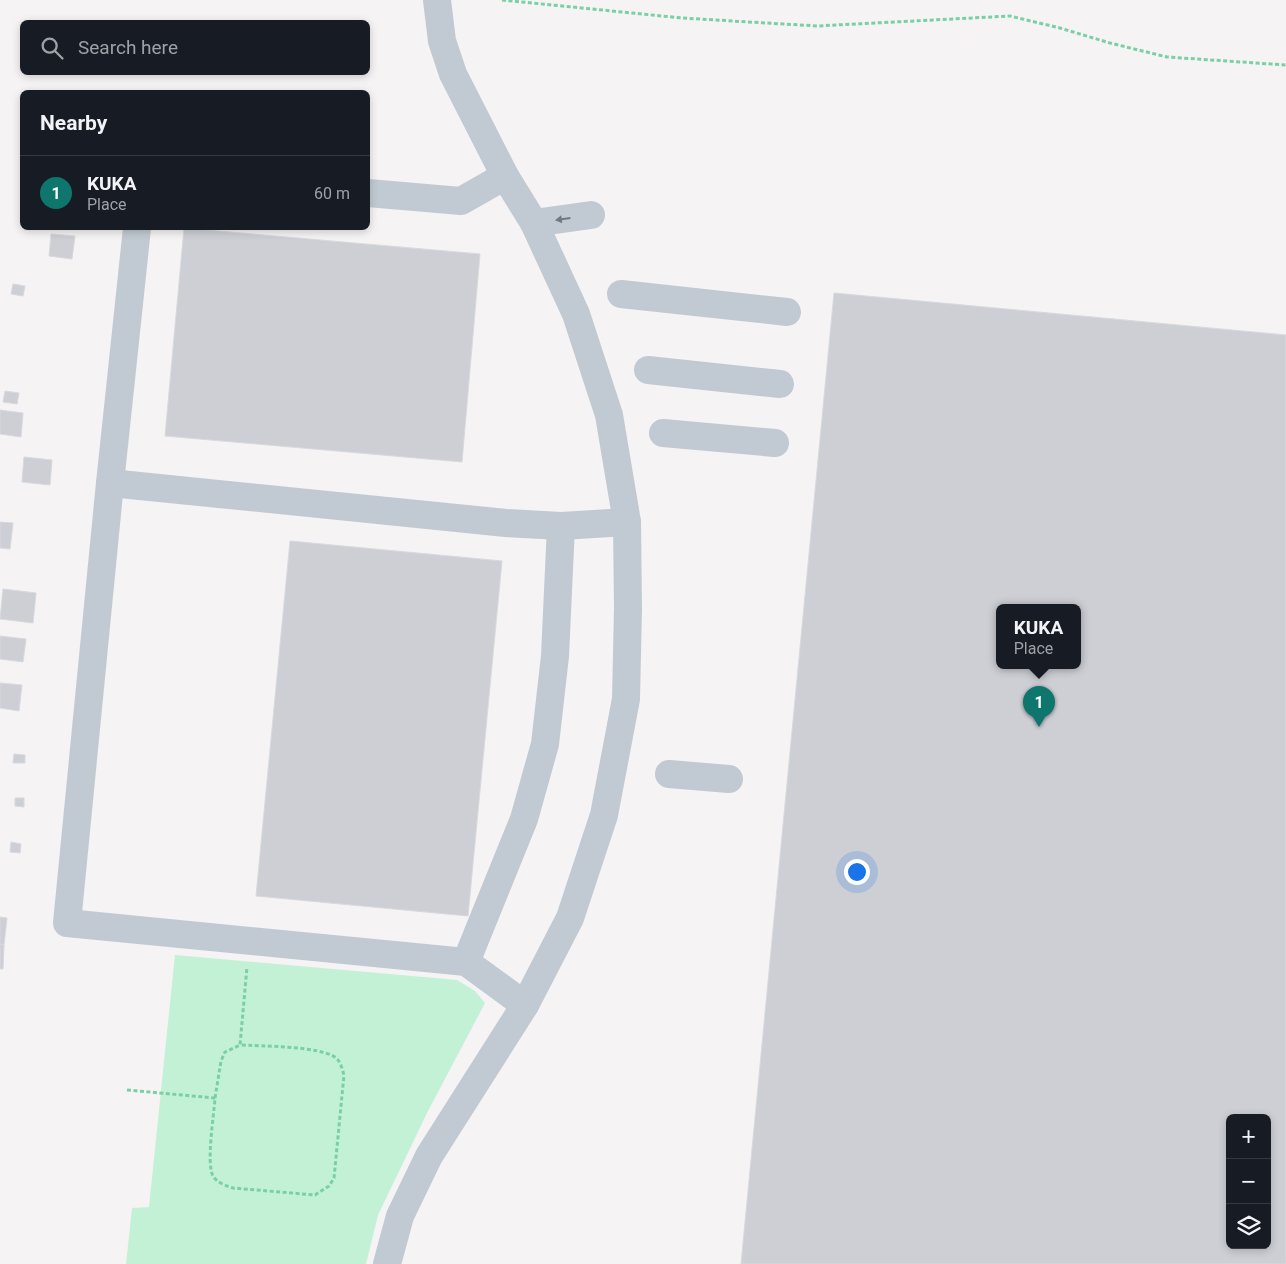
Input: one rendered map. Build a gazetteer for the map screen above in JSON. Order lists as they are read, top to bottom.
{
  "page": {
    "search": "Search here",
    "heading": "Nearby",
    "list": [
      {
        "mark": "1",
        "name": "KUKA",
        "note": "Place",
        "value": "60 m"
      }
    ],
    "popup": ["KUKA", "Place"],
    "pins": "1",
    "map_buttons": ["+", "−"]
  }
}
